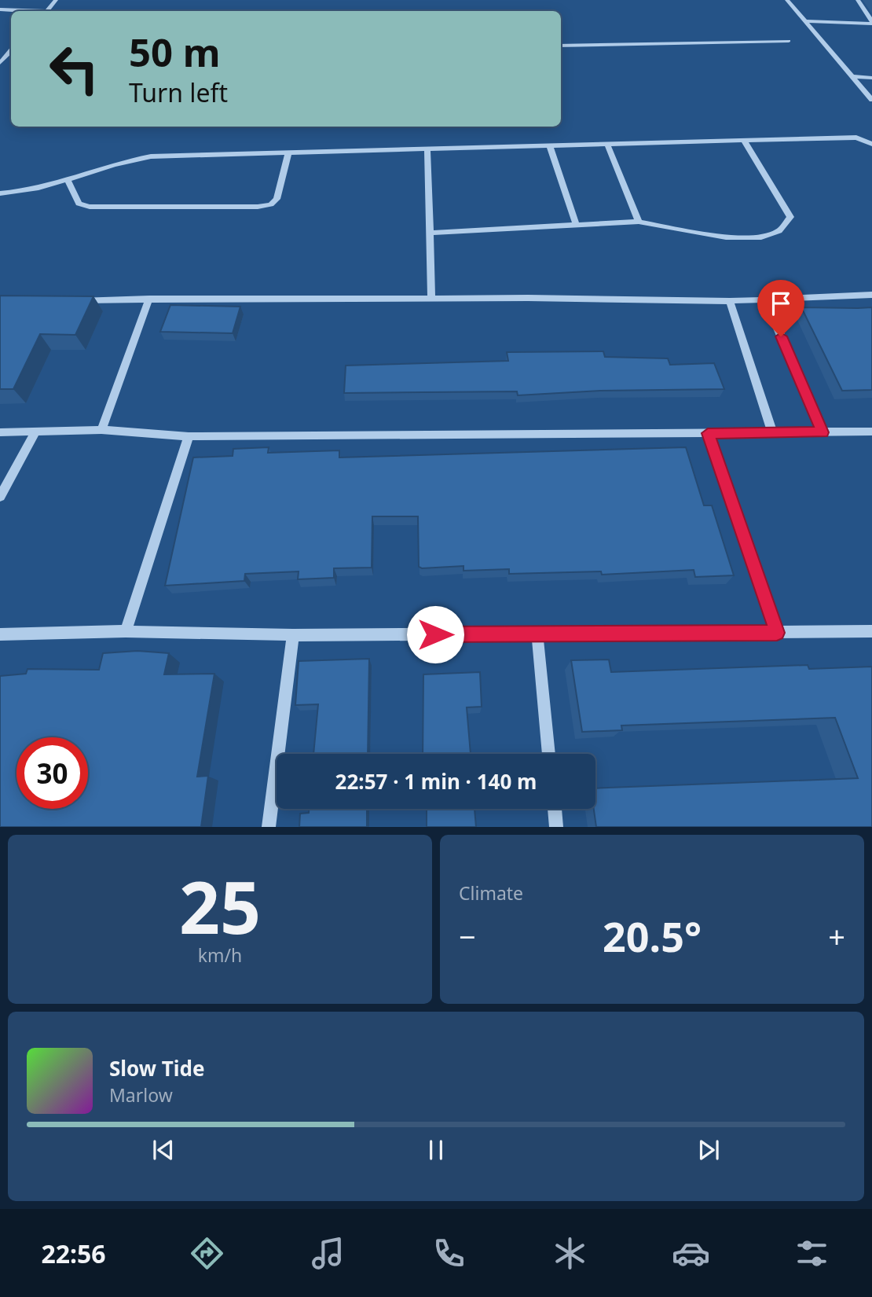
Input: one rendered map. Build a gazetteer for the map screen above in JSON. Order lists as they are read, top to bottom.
{
  "page": {
    "turn": ["50 m", "Turn left"],
    "limit": "30",
    "trip": "22:57 · 1 min · 140 m",
    "tile": [
      ["25", "km/h"],
      "Climate"
    ],
    "heat": ["−", "20.5°", "+"],
    "song": ["Slow Tide", "Marlow"],
    "tabs": "22:56"
  }
}
